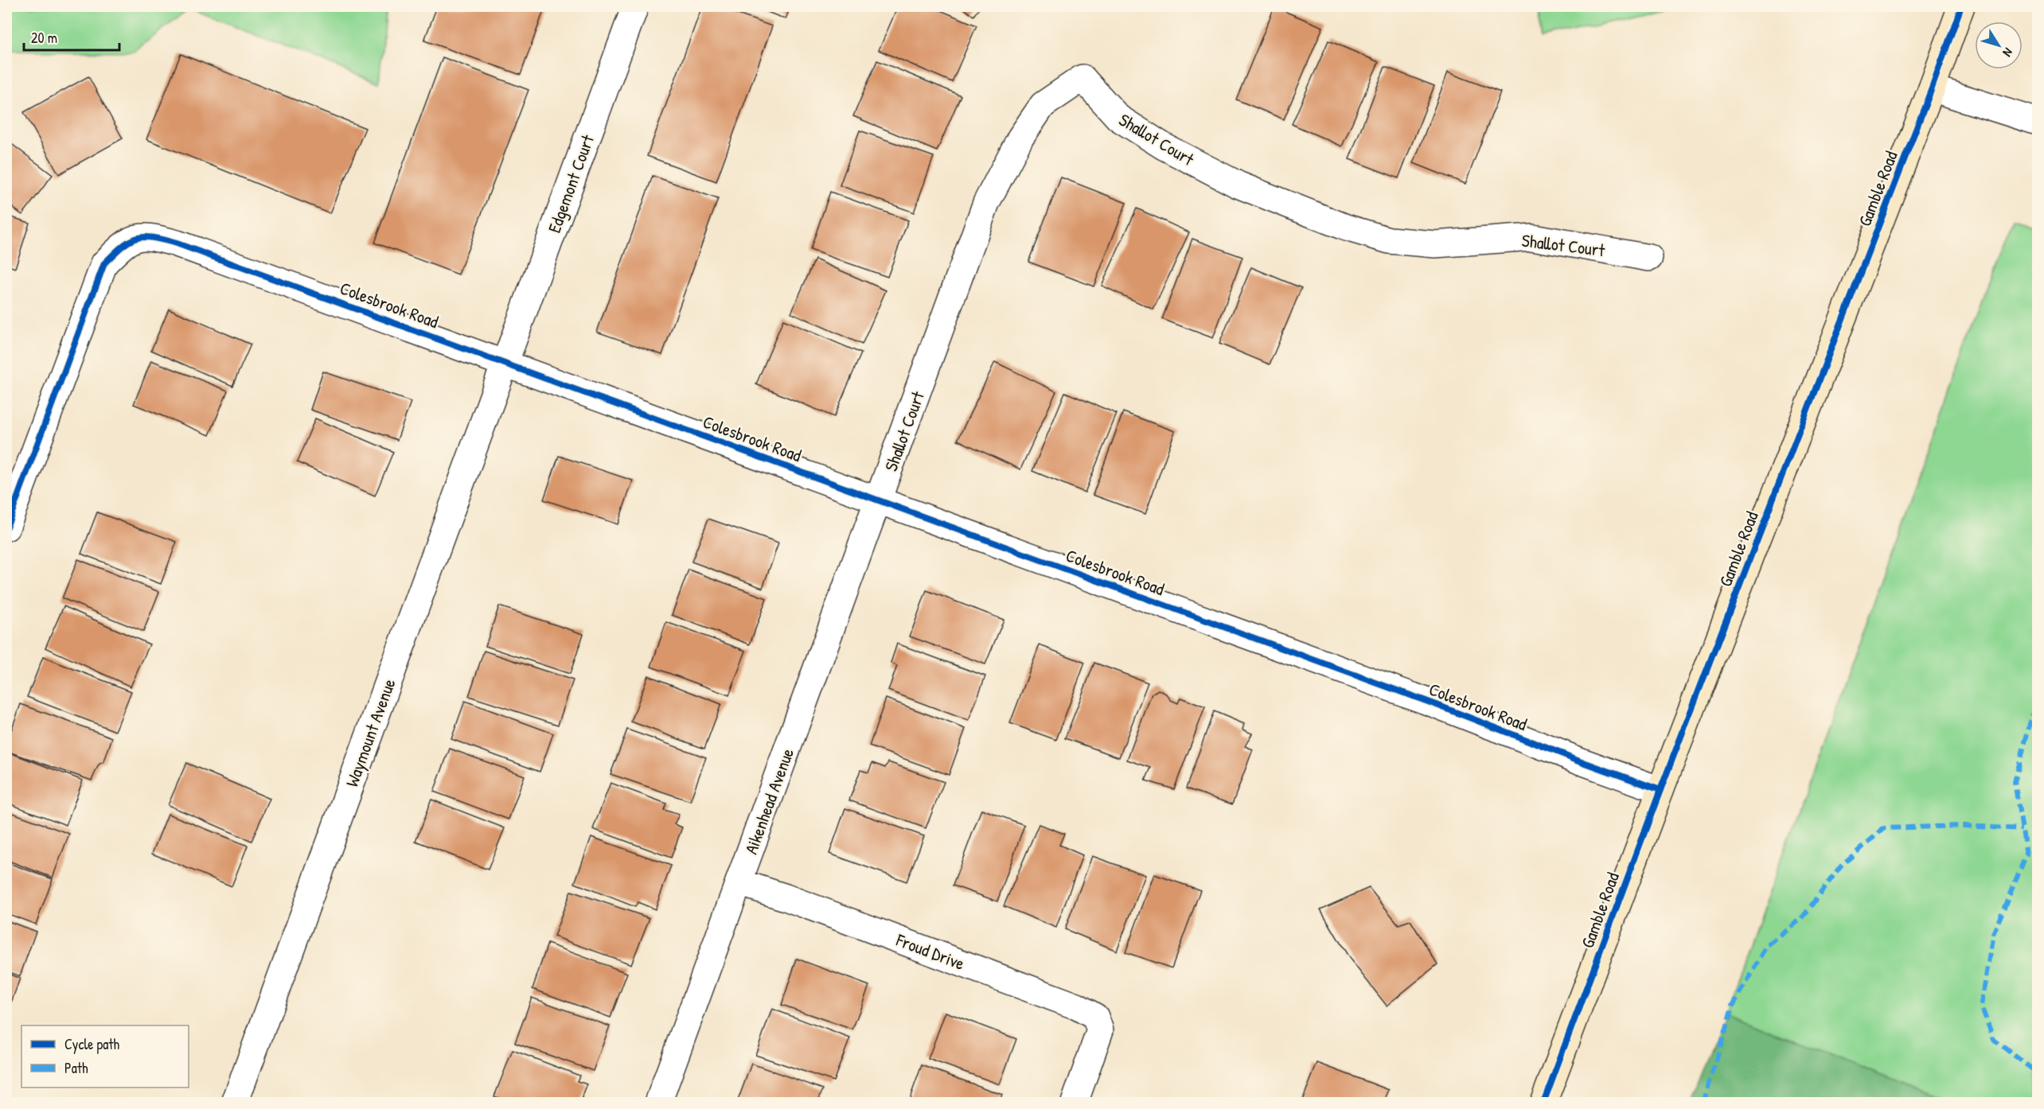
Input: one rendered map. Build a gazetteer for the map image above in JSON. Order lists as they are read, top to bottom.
{
  "streets": {
    "main road": ["Gamble Road"],
    "street": [
      "Shallot Court",
      "Edgemont Court",
      "Colesbrook Road",
      "Waymount Avenue",
      "Aikenhead Avenue",
      "Froud Drive"
    ]
  },
  "crossings": [
    ["Shallot Court", "Colesbrook Road"],
    ["Shallot Court", "Aikenhead Avenue"],
    ["Edgemont Court", "Colesbrook Road"],
    ["Edgemont Court", "Waymount Avenue"],
    ["Gamble Road", "Colesbrook Road"],
    ["Colesbrook Road", "Waymount Avenue"],
    ["Colesbrook Road", "Aikenhead Avenue"],
    ["Aikenhead Avenue", "Froud Drive"]
  ],
  "legend": ["Cycle path", "Path"],
  "scale_bar": "20 m",
  "north": "bottom right"
}
